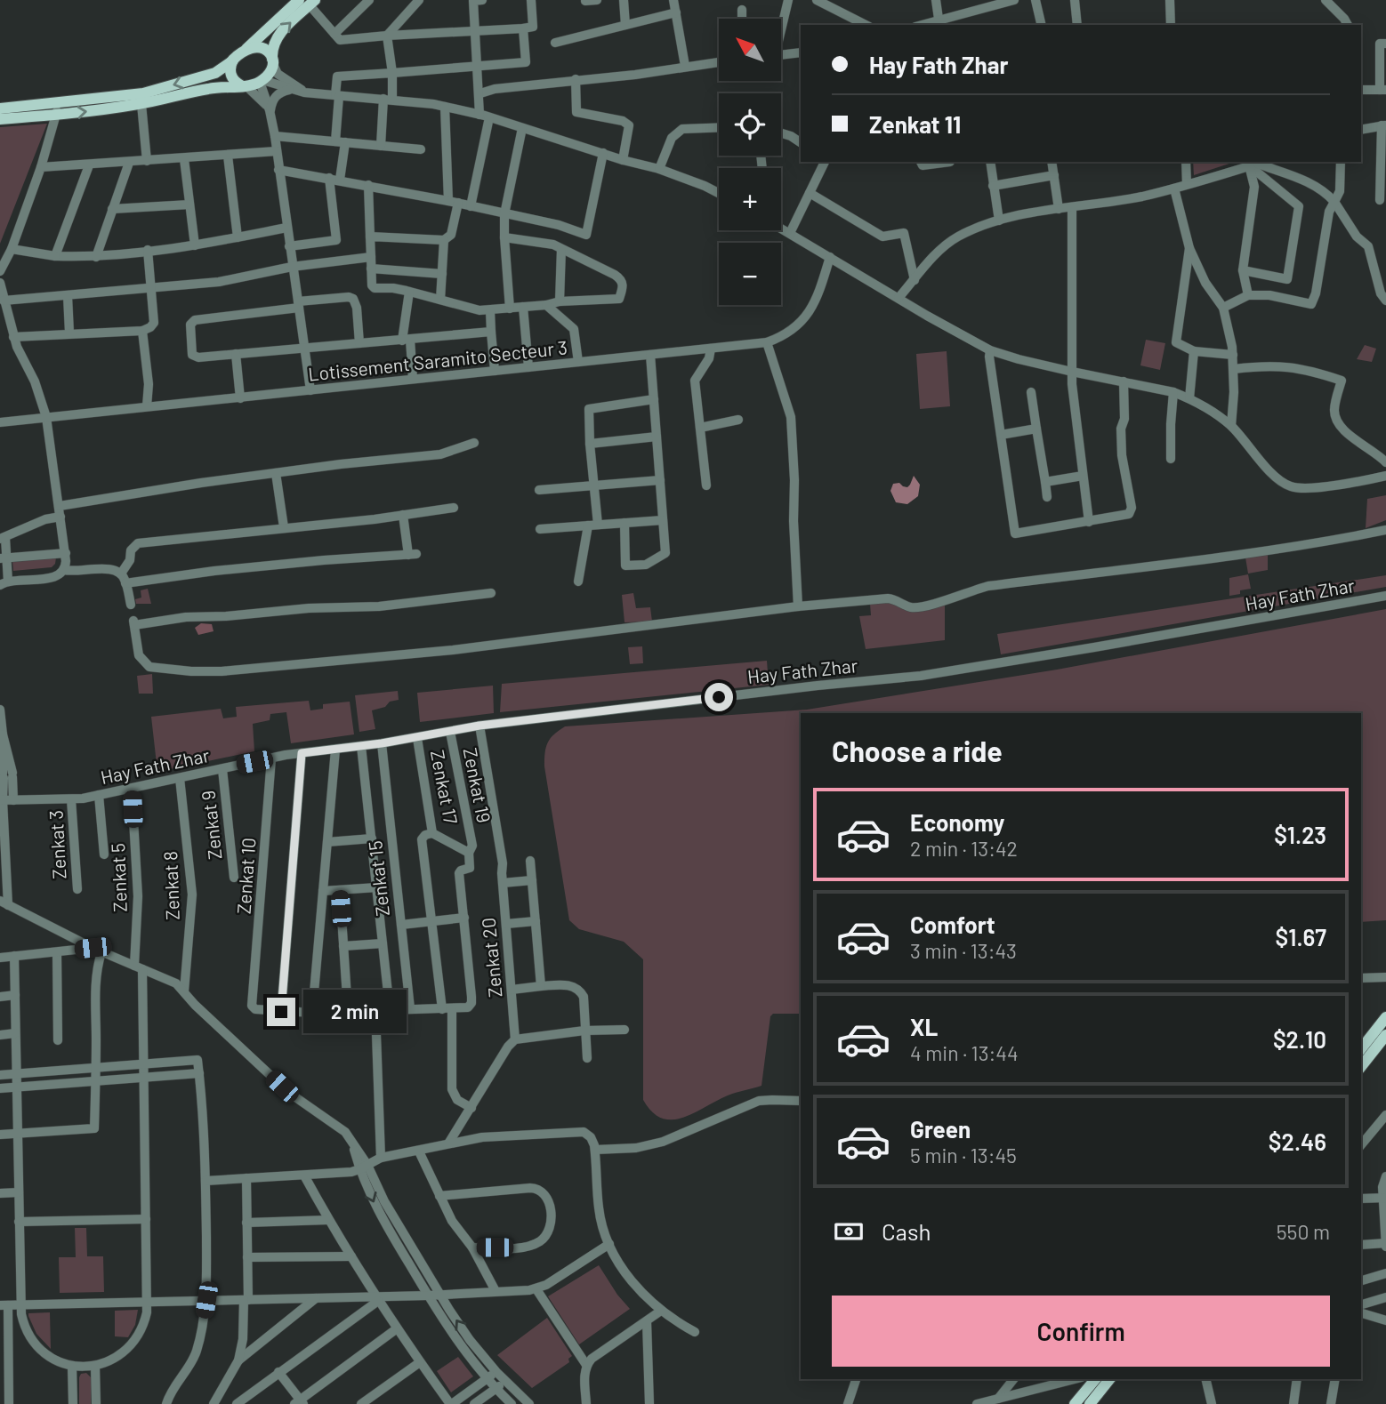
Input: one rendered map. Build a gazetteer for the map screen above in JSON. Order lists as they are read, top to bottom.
{
  "streets": {
    "street": [
      "Lotissement Saramito Secteur 3",
      "Hay Fath Zhar",
      "Zenkat 19",
      "Zenkat 17",
      "Zenkat 9",
      "Zenkat 3",
      "Zenkat 10",
      "Zenkat 5",
      "Zenkat 15",
      "Zenkat 8",
      "Zenkat 20"
    ]
  },
  "crossings": [
    ["Hay Fath Zhar", "Zenkat 19"],
    ["Hay Fath Zhar", "Zenkat 17"],
    ["Hay Fath Zhar", "Zenkat 9"],
    ["Hay Fath Zhar", "Zenkat 3"],
    ["Hay Fath Zhar", "Zenkat 10"],
    ["Hay Fath Zhar", "Zenkat 5"],
    ["Hay Fath Zhar", "Zenkat 15"],
    ["Hay Fath Zhar", "Zenkat 8"],
    ["Hay Fath Zhar", "Zenkat 20"],
    ["Zenkat 19", "Zenkat 17"]
  ],
  "north": "top left",
  "page": {
    "map_buttons": ["+", "−"],
    "banner": ["Hay Fath Zhar", "Zenkat 11"],
    "heading": "Choose a ride",
    "list": [
      {
        "name": "Economy",
        "note": "2 min · 13:42",
        "value": "$1.23"
      },
      {
        "name": "Comfort",
        "note": "3 min · 13:43",
        "value": "$1.67"
      },
      {
        "name": "XL",
        "note": "4 min · 13:44",
        "value": "$2.10"
      },
      {
        "name": "Green",
        "note": "5 min · 13:45",
        "value": "$2.46"
      }
    ],
    "bubble": "2 min",
    "pay": ["Cash", "550 m"],
    "buttons": "Confirm"
  }
}
